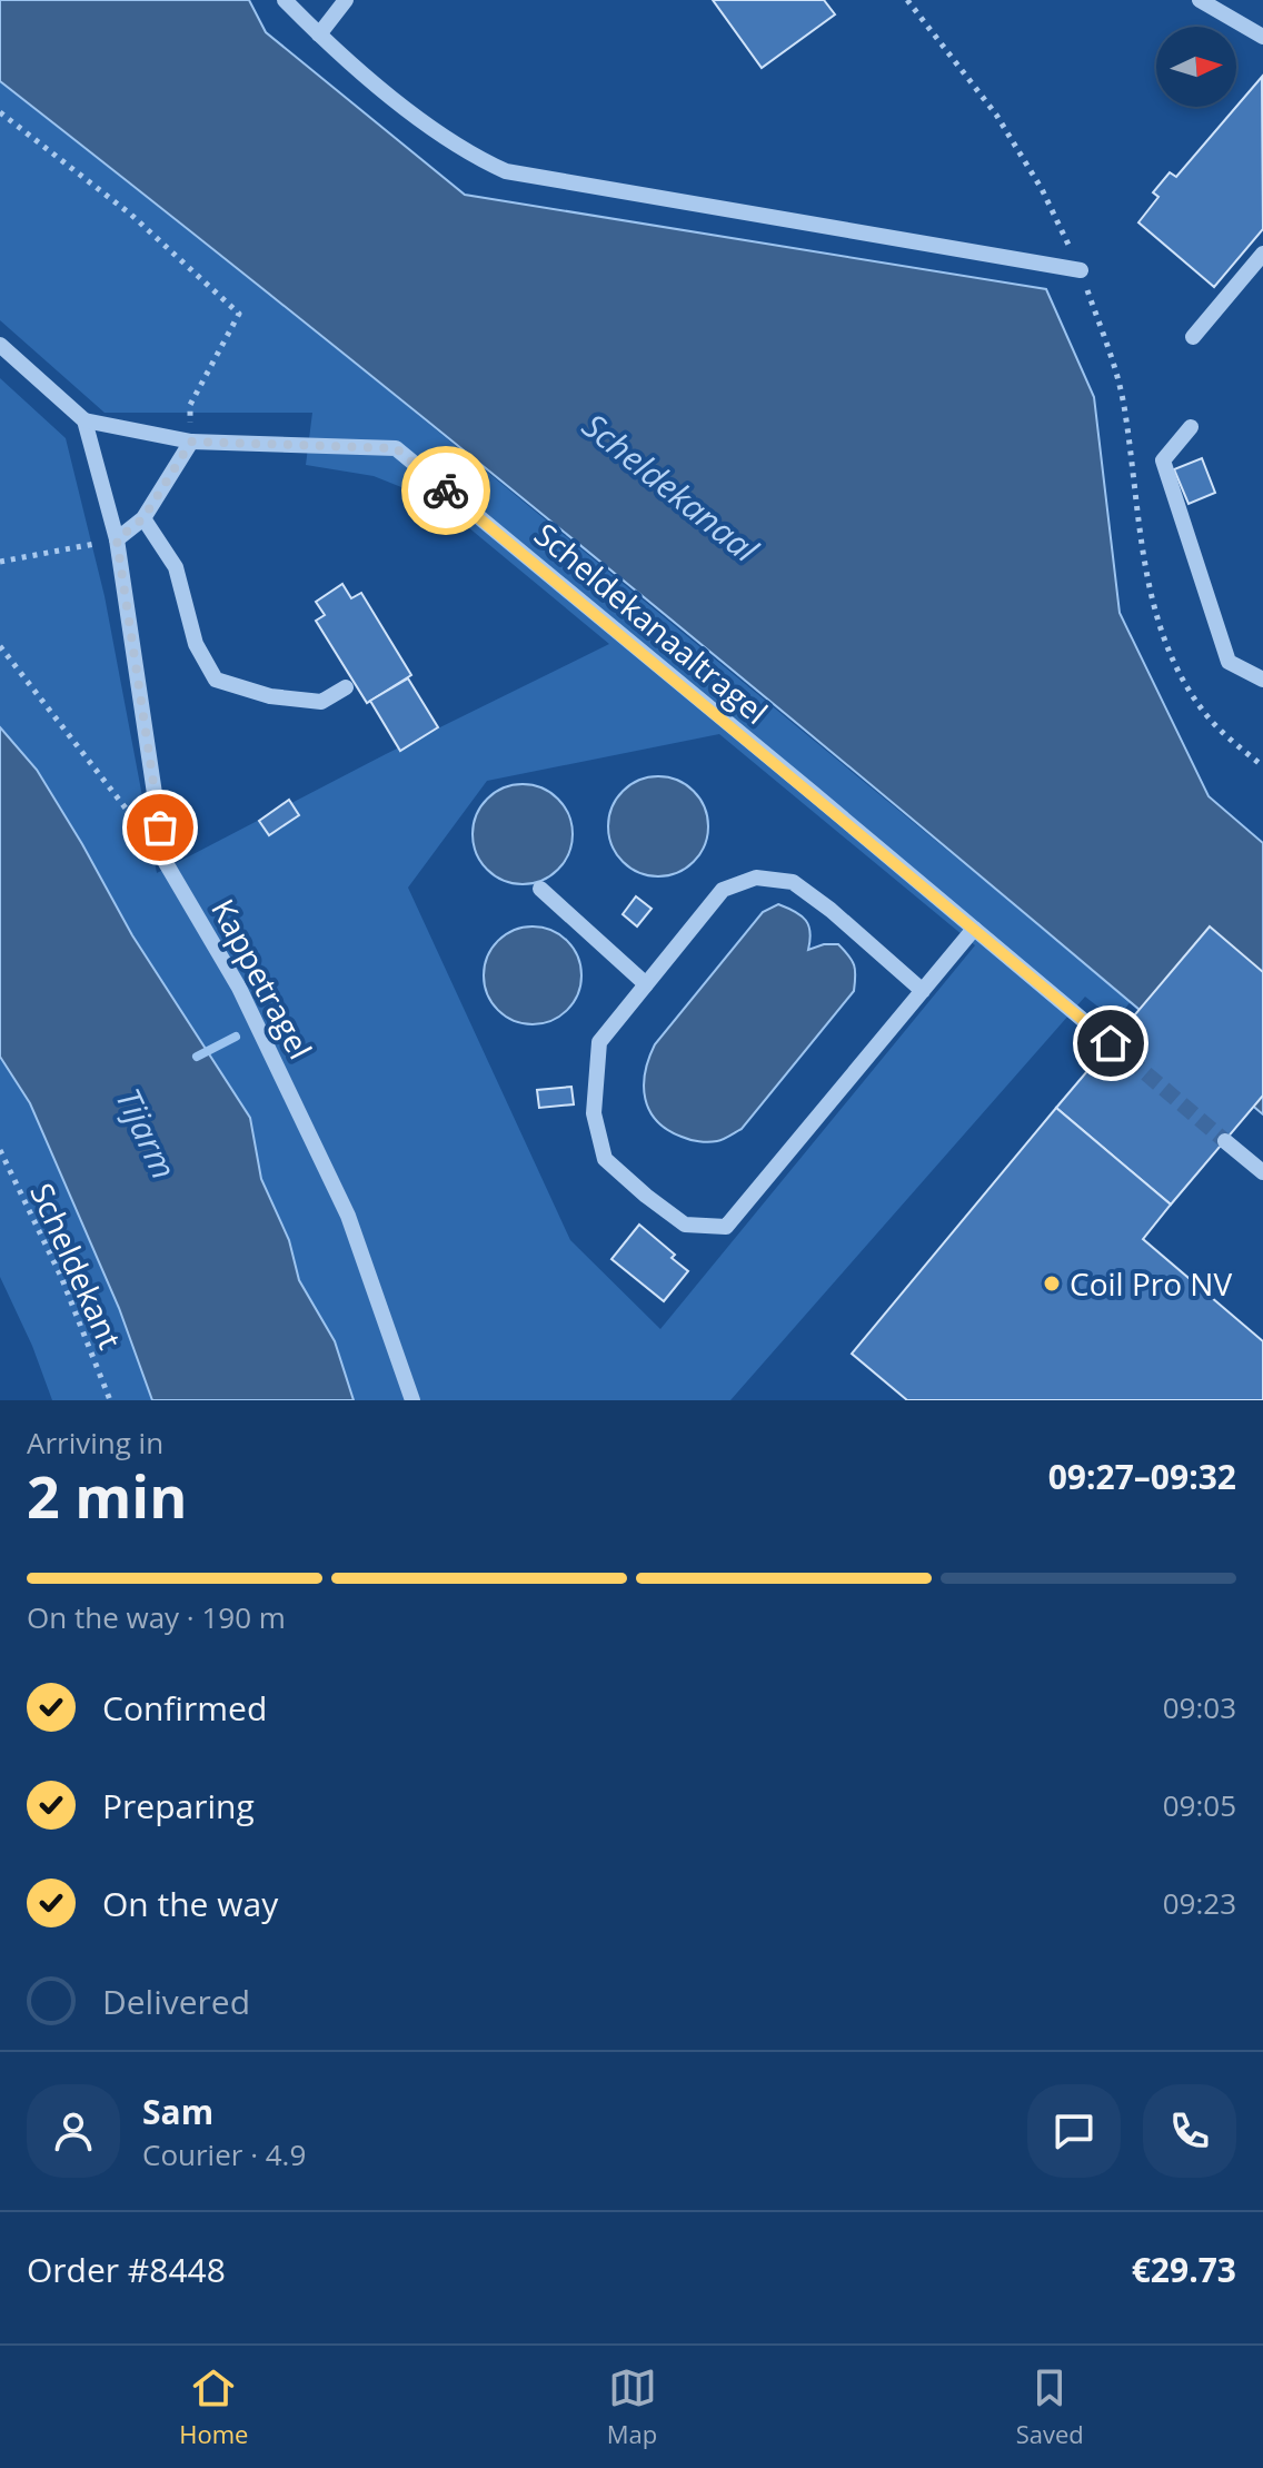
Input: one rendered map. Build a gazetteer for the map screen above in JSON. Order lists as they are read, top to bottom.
{
  "streets": {
    "street": ["Scheldekanaaltragel", "Kappetragel"],
    "path": ["Scheldekant"]
  },
  "crossings": [
    ["Scheldekanaaltragel", "Kappetragel"]
  ],
  "water": ["Scheldekanaal", "Tijarm"],
  "places": ["Coil Pro NV"],
  "north": "right",
  "page": {
    "heading": ["2 min", "Arriving in", "09:27–09:32"],
    "panel": [
      "Sam",
      "Courier · 4.9",
      "Order #8448",
      "€29.73"
    ],
    "bar": "On the way · 190 m",
    "list": [
      ["Confirmed", "09:03"],
      ["Preparing", "09:05"],
      ["On the way", "09:23"],
      "Delivered"
    ],
    "tabs": ["Home", "Map", "Saved"]
  }
}
